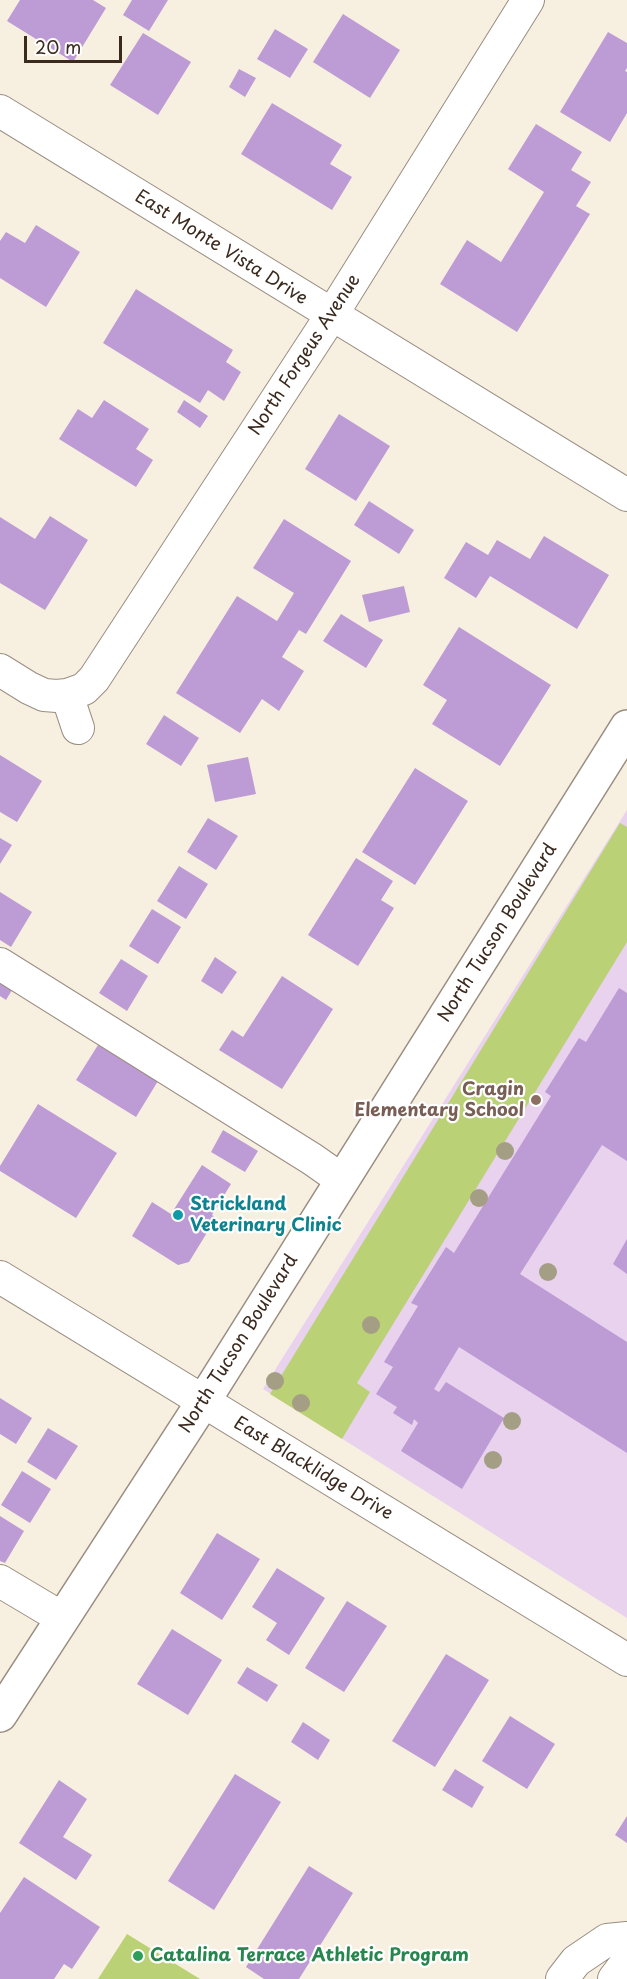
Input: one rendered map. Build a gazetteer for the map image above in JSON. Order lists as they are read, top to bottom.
{
  "streets": {
    "main road": ["North Tucson Boulevard"],
    "street": ["East Monte Vista Drive", "North Forgeus Avenue", "East Blacklidge Drive"]
  },
  "crossings": [
    ["East Monte Vista Drive", "North Forgeus Avenue"],
    ["North Tucson Boulevard", "East Blacklidge Drive"]
  ],
  "places": ["Cragin Elementary School", "Strickland Veterinary Clinic", "Catalina Terrace Athletic Program"],
  "scale_bar": "20 m"
}
